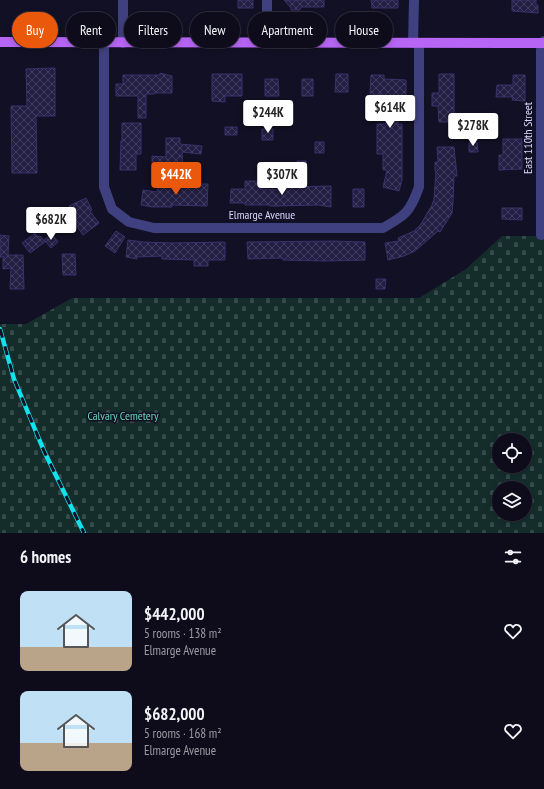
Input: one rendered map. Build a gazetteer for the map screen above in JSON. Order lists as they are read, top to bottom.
{
  "streets": {
    "street": ["East 110th Street", "Elmarge Avenue"]
  },
  "parks": ["Calvary Cemetery"],
  "page": {
    "chip": [
      "Buy",
      "Rent",
      "Filters",
      "New",
      "Apartment",
      "House"
    ],
    "price": [
      "$614K",
      "$244K",
      "$278K",
      "$442K",
      "$307K",
      "$682K"
    ],
    "heading": "6 homes",
    "list": [
      {
        "name": "$442,000",
        "note": "5 rooms · 138 m² · Elmarge Avenue"
      },
      {
        "name": "$682,000",
        "note": "5 rooms · 168 m² · Elmarge Avenue"
      }
    ]
  }
}
